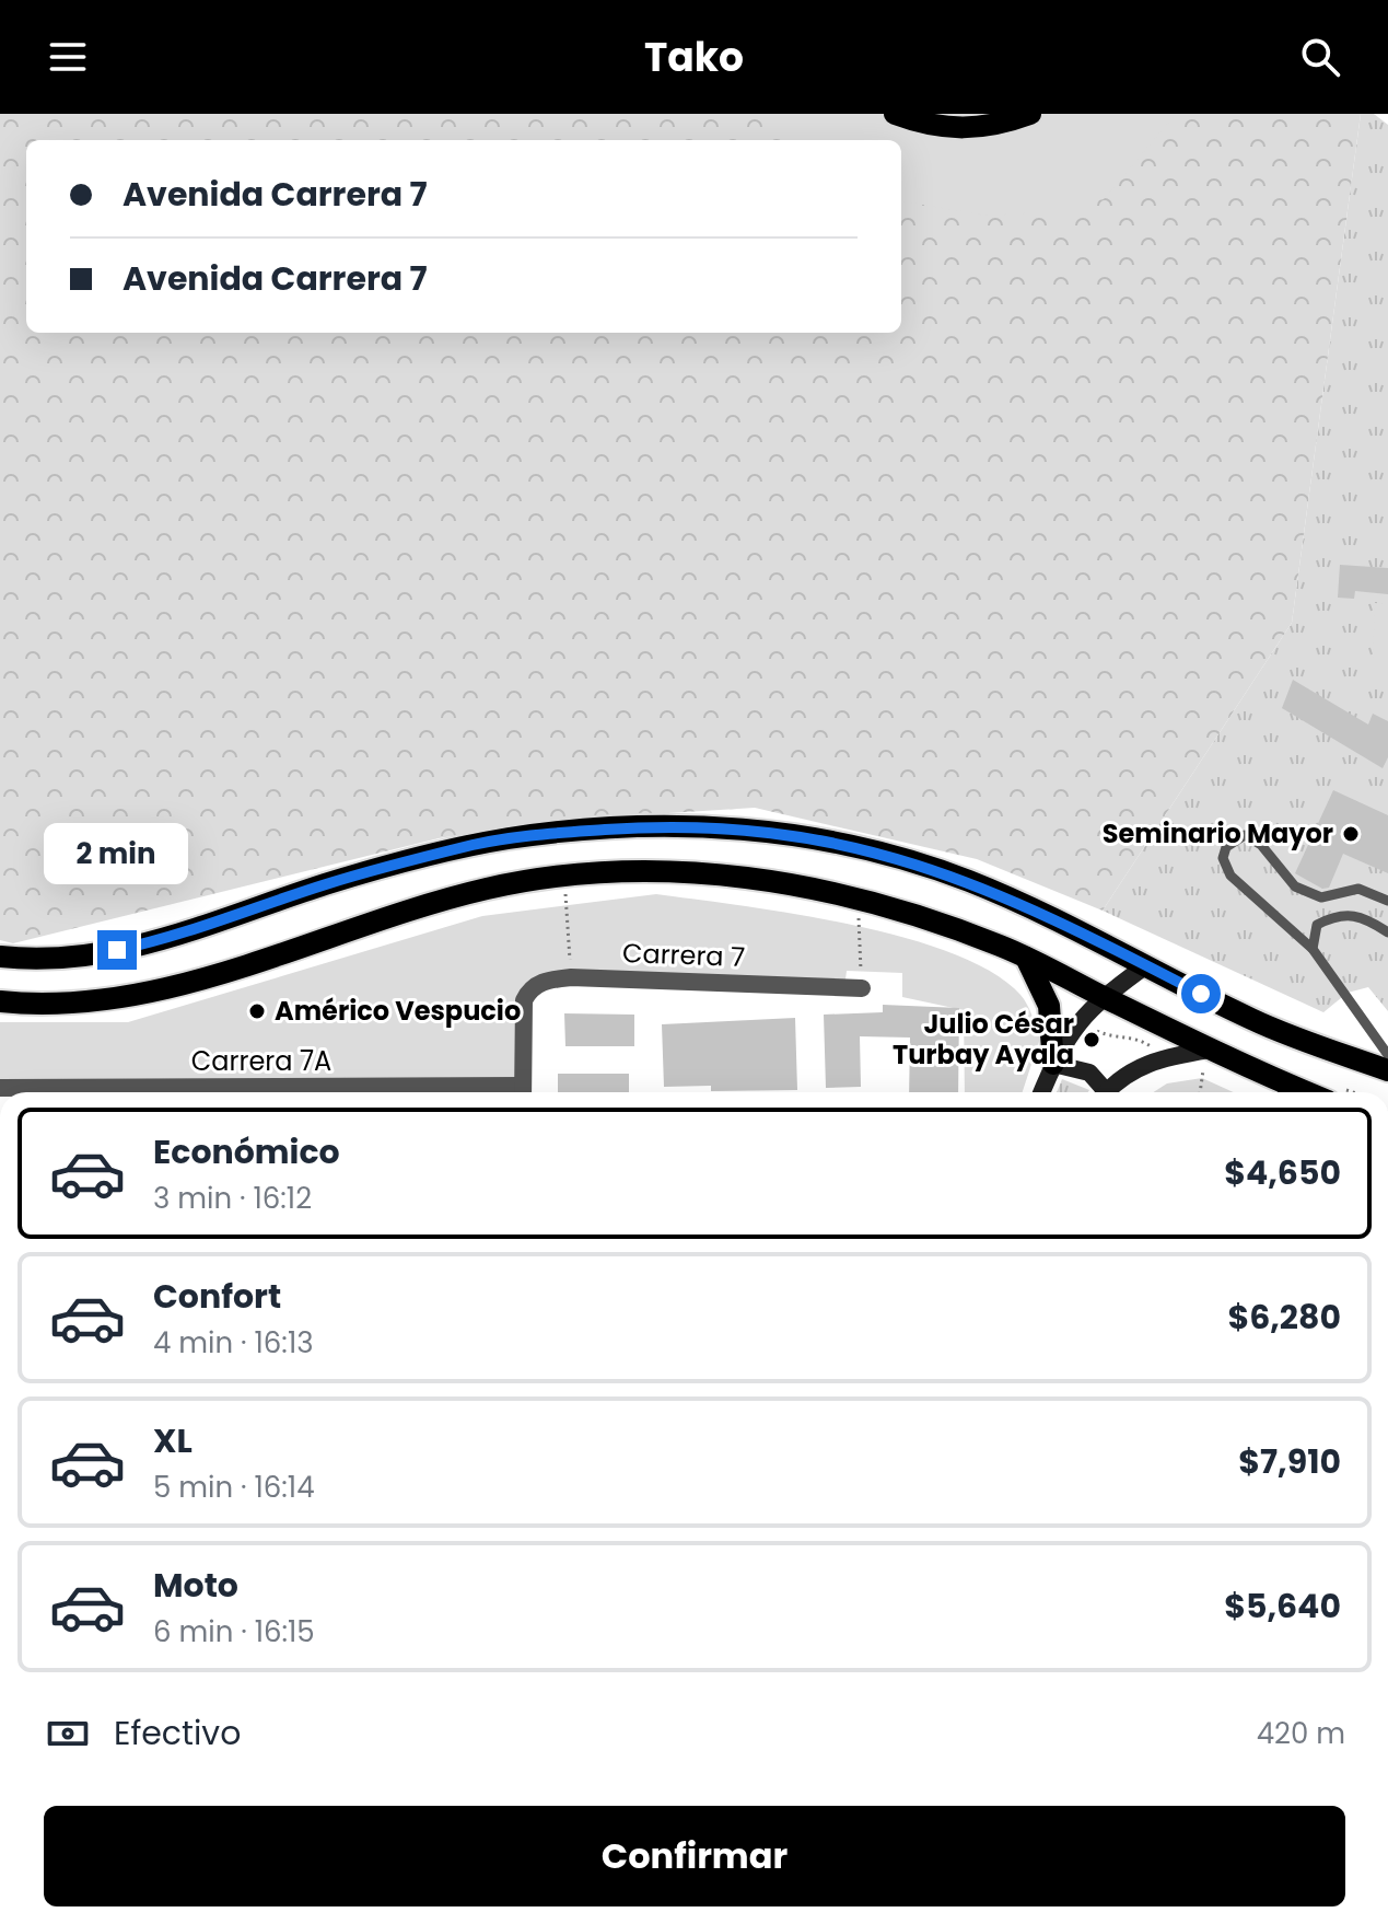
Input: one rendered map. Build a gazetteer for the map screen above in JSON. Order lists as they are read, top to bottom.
{
  "streets": {
    "street": ["Carrera 7", "Carrera 7A"]
  },
  "places": ["Seminario Mayor", "Américo Vespucio", "Julio César Turbay Ayala"],
  "page": {
    "header": "Tako",
    "banner": ["Avenida Carrera 7", "Avenida Carrera 7"],
    "bubble": "2 min",
    "list": [
      {
        "name": "Económico",
        "note": "3 min · 16:12",
        "value": "$4,650"
      },
      {
        "name": "Confort",
        "note": "4 min · 16:13",
        "value": "$6,280"
      },
      {
        "name": "XL",
        "note": "5 min · 16:14",
        "value": "$7,910"
      },
      {
        "name": "Moto",
        "note": "6 min · 16:15",
        "value": "$5,640"
      }
    ],
    "pay": ["Efectivo", "420 m"],
    "buttons": "Confirmar"
  }
}
